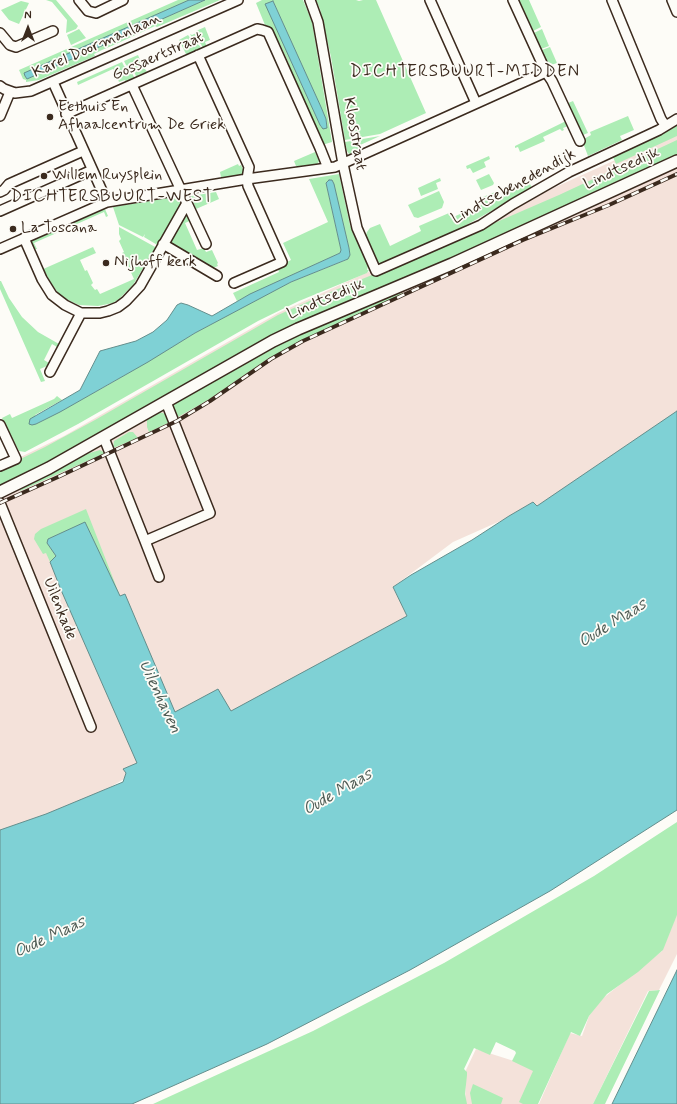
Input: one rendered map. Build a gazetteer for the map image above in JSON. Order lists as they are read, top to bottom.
{
  "streets": {
    "main road": ["Lindtsedijk"],
    "street": [
      "Karel Doormanlaan",
      "Gossaertstraat",
      "Kloosstraat",
      "Lindtsebenedendijk",
      "Uilenkade"
    ]
  },
  "crossings": [
    ["Kloosstraat", "Lindtsebenedendijk"]
  ],
  "districts": ["DICHTERSBUURT-MIDDEN", "DICHTERSBUURT-WEST"],
  "water": ["Oude Maas", "Uilenhaven"],
  "places": [
    "Eethuis En Afhaalcentrum De Griek",
    "Willem Ruysplein",
    "La Toscana",
    "Nijhoff kerk"
  ],
  "north": "top"
}
